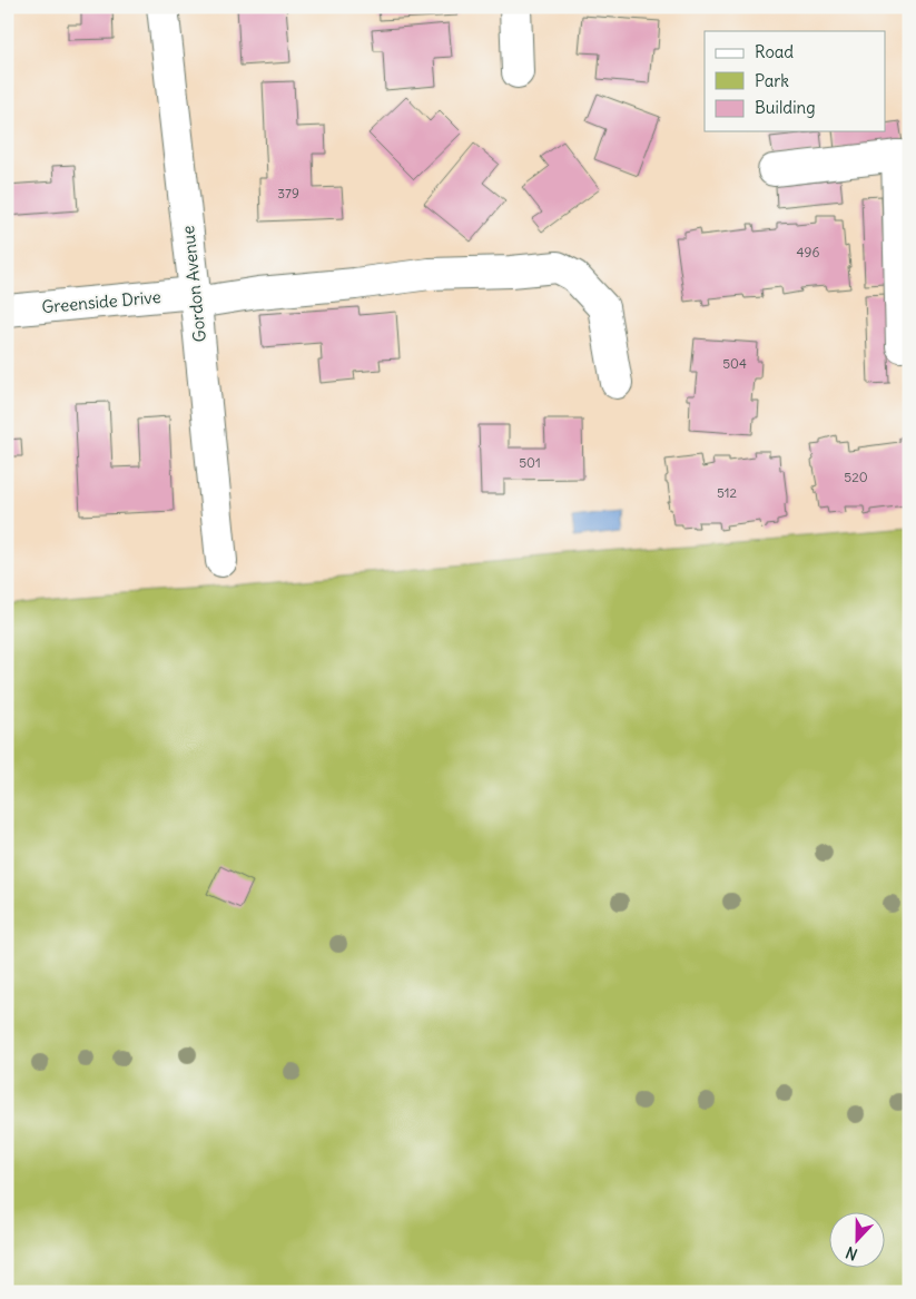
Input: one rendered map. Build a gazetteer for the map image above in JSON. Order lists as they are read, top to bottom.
{
  "streets": {
    "street": ["Gordon Avenue", "Greenside Drive"]
  },
  "crossings": [
    ["Gordon Avenue", "Greenside Drive"]
  ],
  "house_numbers": [
    "379",
    "496",
    "504",
    "501",
    "520",
    "512"
  ],
  "legend": ["Road", "Park", "Building"],
  "north": "bottom"
}
